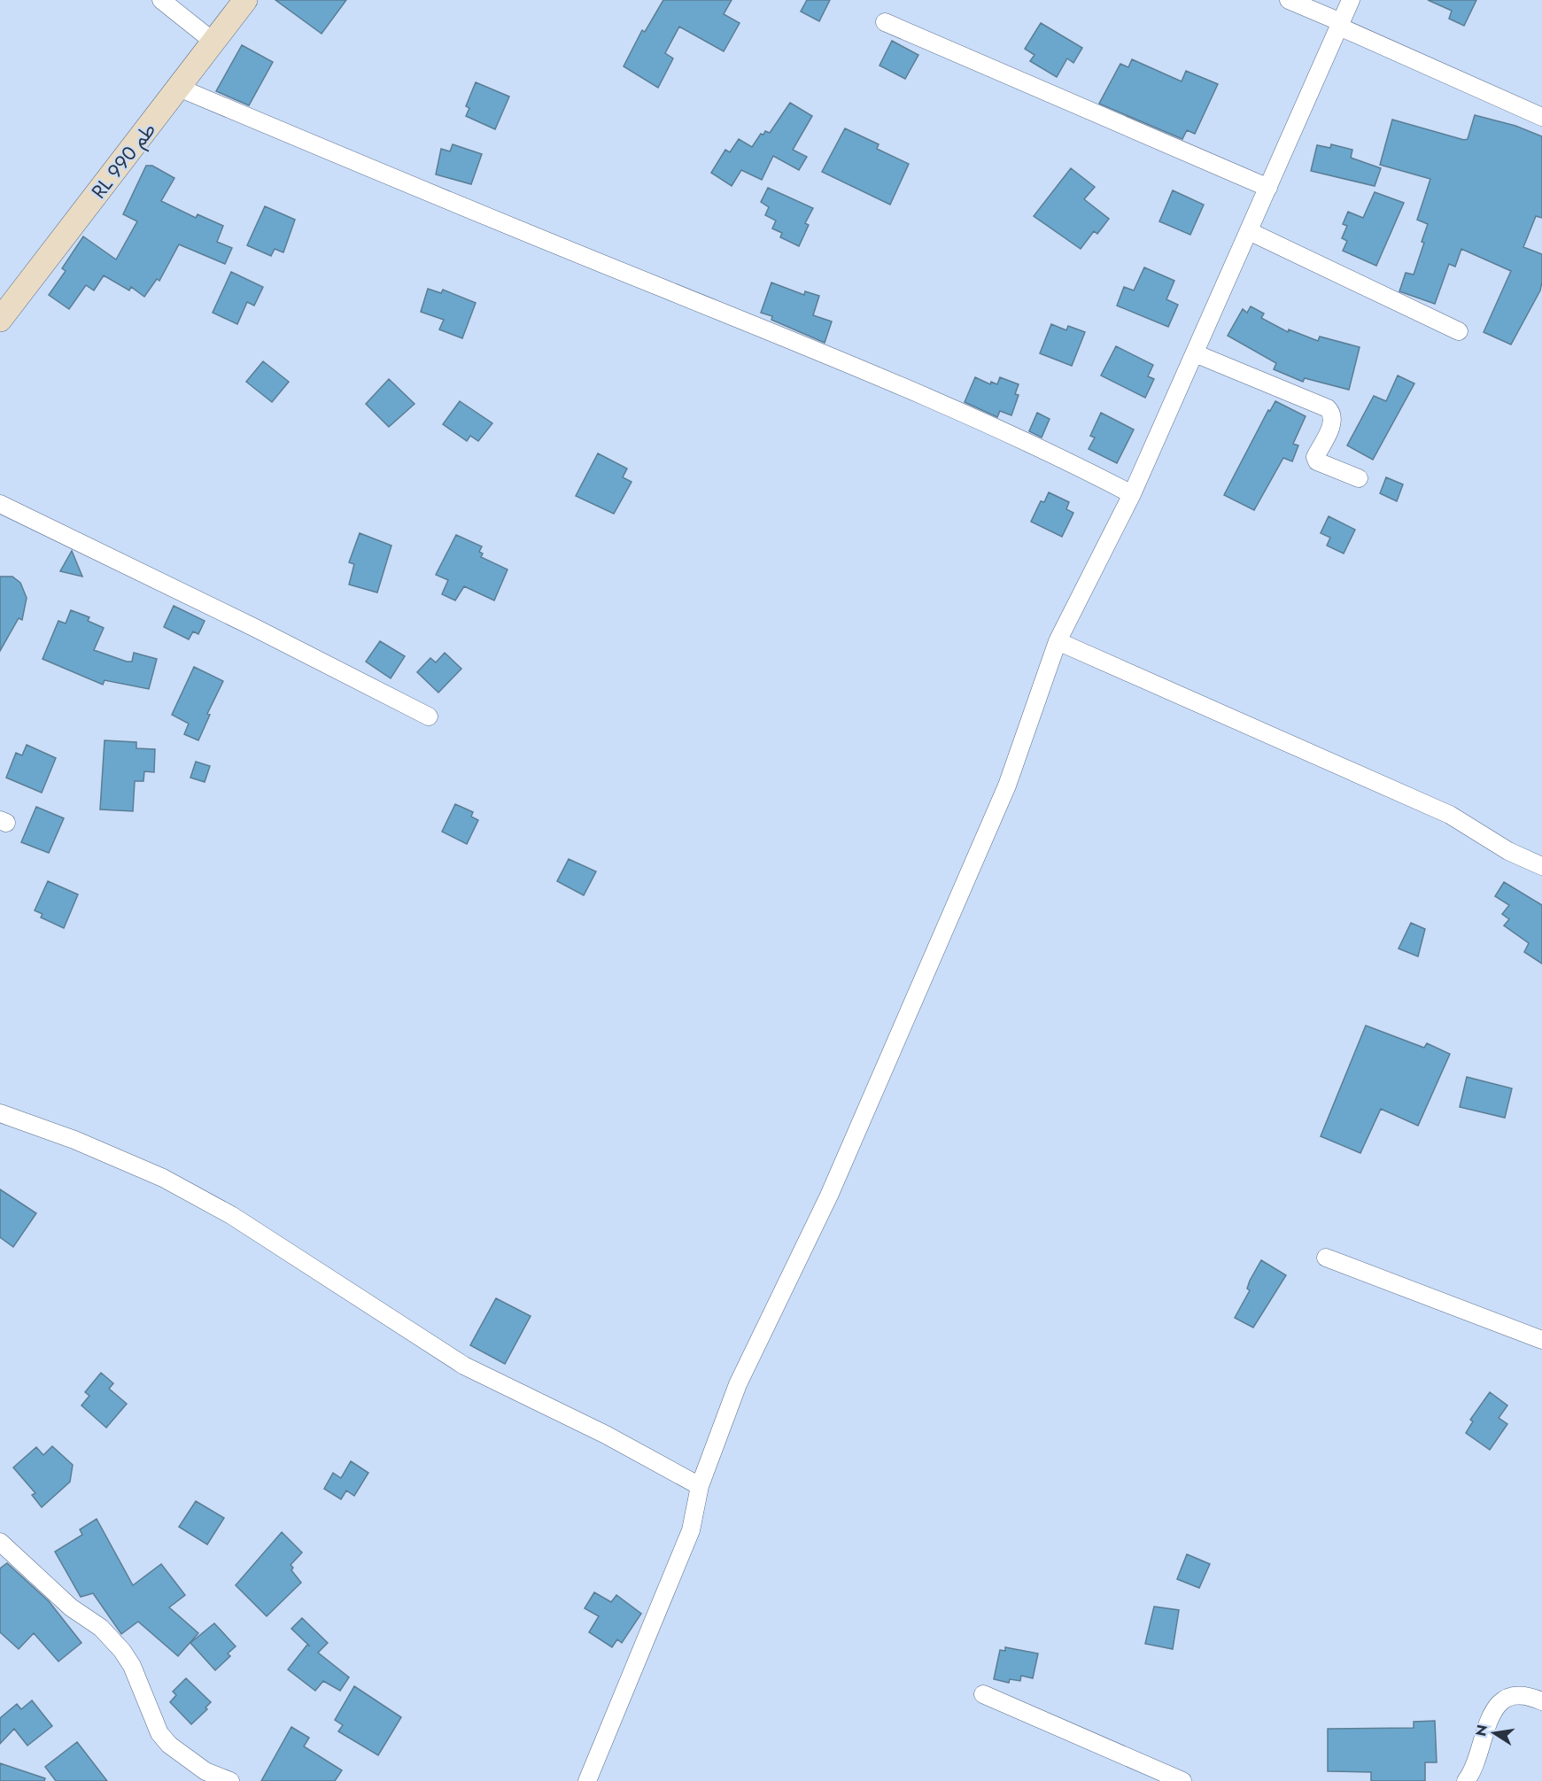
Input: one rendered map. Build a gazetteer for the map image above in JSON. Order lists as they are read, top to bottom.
{
  "streets": {
    "street": ["RL طم 990"]
  },
  "north": "left"
}
